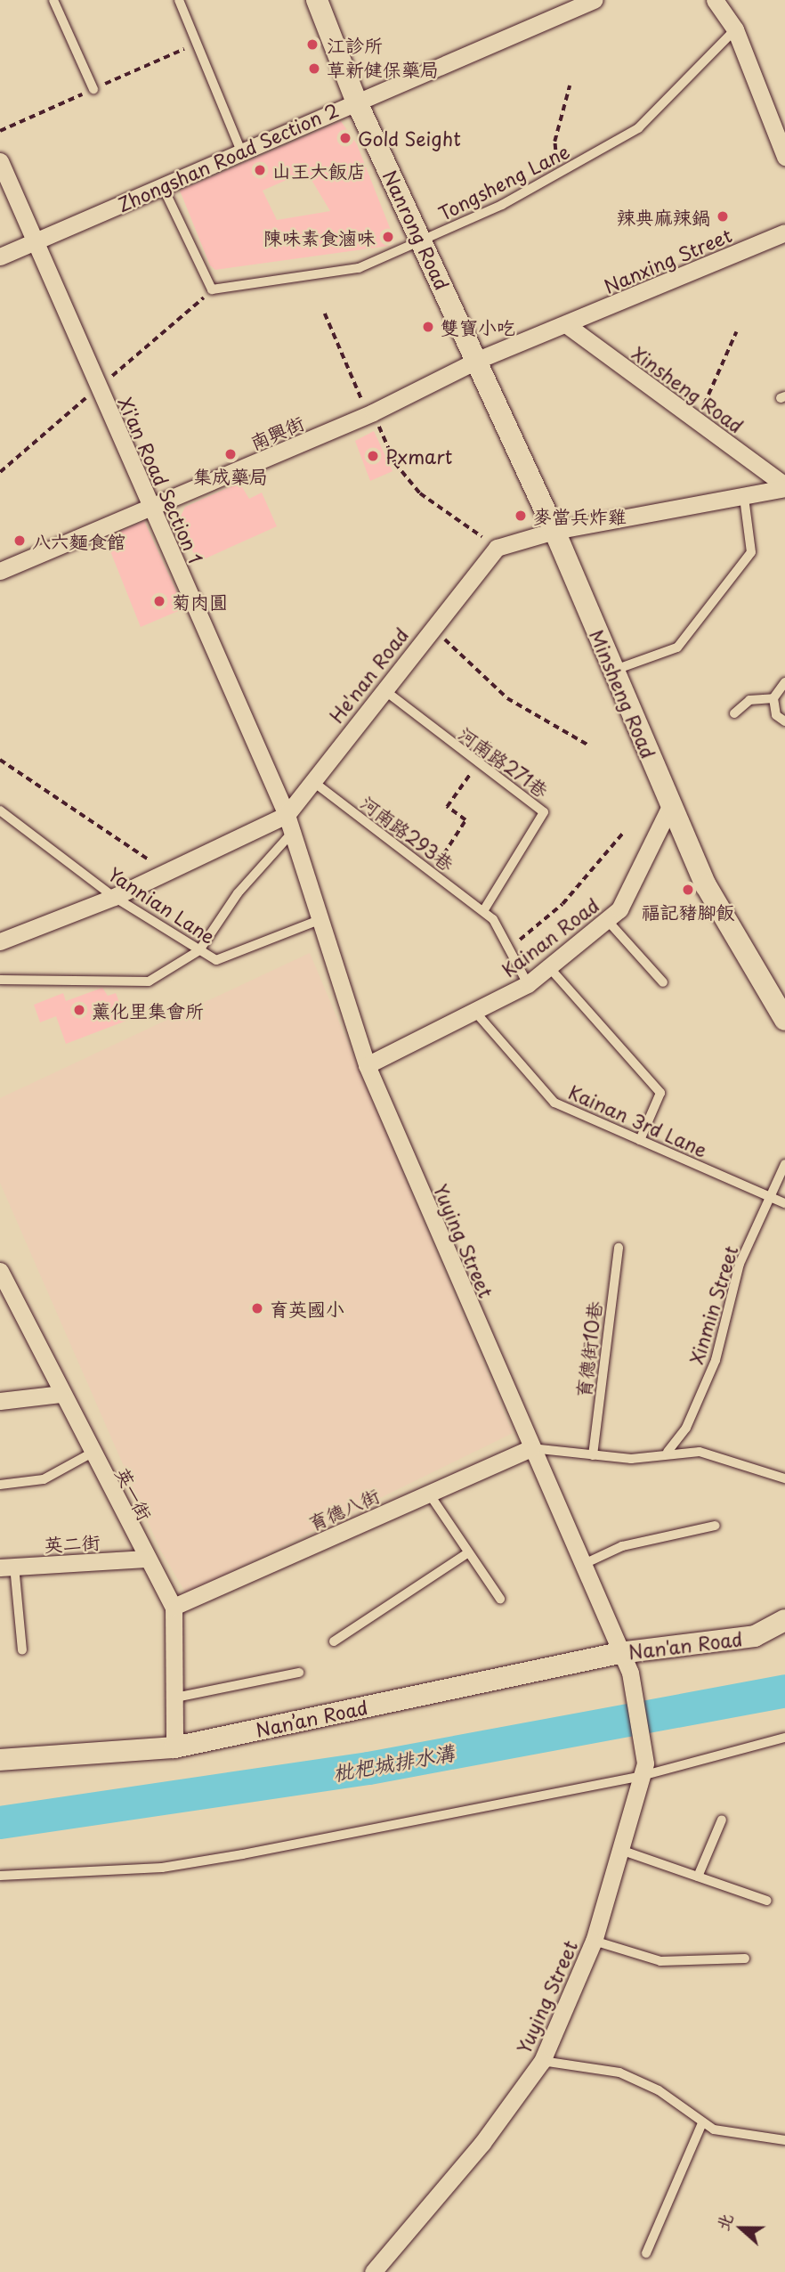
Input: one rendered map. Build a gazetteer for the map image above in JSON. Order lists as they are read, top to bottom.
{
  "streets": {
    "street": [
      "Zhongshan Road Section 2",
      "Nanrong Road",
      "Nanxing Street",
      "Xinsheng Road",
      "南興街",
      "Xi'an Road Section 1",
      "He'nan Road",
      "Minsheng Road",
      "Kainan Road",
      "Yuying Street",
      "英一街",
      "育德八街",
      "英二街",
      "Nan'an Road",
      "Nan’an Road"
    ],
    "lane": [
      "Tongsheng Lane",
      "河南路271巷",
      "河南路293巷",
      "Yannian Lane",
      "Kainan 3rd Lane",
      "Xinmin Street",
      "育德街10巷"
    ]
  },
  "crossings": [
    ["Zhongshan Road Section 2", "Nanrong Road"],
    ["Zhongshan Road Section 2", "Xi'an Road Section 1"],
    ["Tongsheng Lane", "Nanrong Road"],
    ["Nanrong Road", "南興街"],
    ["Nanrong Road", "Minsheng Road"],
    ["Nanxing Street", "Xinsheng Road"],
    ["Nanxing Street", "南興街"],
    ["Xinsheng Road", "南興街"],
    ["南興街", "Xi'an Road Section 1"],
    ["南興街", "Minsheng Road"],
    ["Xi'an Road Section 1", "He'nan Road"],
    ["Xi'an Road Section 1", "Yuying Street"],
    ["He'nan Road", "河南路271巷"],
    ["He'nan Road", "河南路293巷"],
    ["He'nan Road", "Yannian Lane"],
    ["He'nan Road", "Yuying Street"],
    ["Minsheng Road", "Kainan Road"],
    ["河南路271巷", "河南路293巷"],
    ["河南路293巷", "Kainan Road"],
    ["Yannian Lane", "Yuying Street"],
    ["Kainan Road", "Kainan 3rd Lane"],
    ["Kainan Road", "Yuying Street"],
    ["Kainan 3rd Lane", "Xinmin Street"],
    ["Yuying Street", "育德八街"],
    ["Yuying Street", "Nan'an Road"],
    ["Yuying Street", "Nan’an Road"],
    ["英一街", "育德八街"],
    ["英一街", "英二街"],
    ["英一街", "Nan’an Road"],
    ["Nan'an Road", "Nan’an Road"]
  ],
  "water": ["枇杷城排水溝"],
  "places": [
    "江診所",
    "草新健保藥局",
    "Gold Seight",
    "山王大飯店",
    "辣典麻辣鍋",
    "陳味素食滷味",
    "雙寶小吃",
    "集成藥局",
    "Pxmart",
    "麥當兵炸雞",
    "八六麵食館",
    "菊肉圓",
    "福記豬腳飯",
    "薰化里集會所",
    "育英國小"
  ],
  "north": "left"
}
